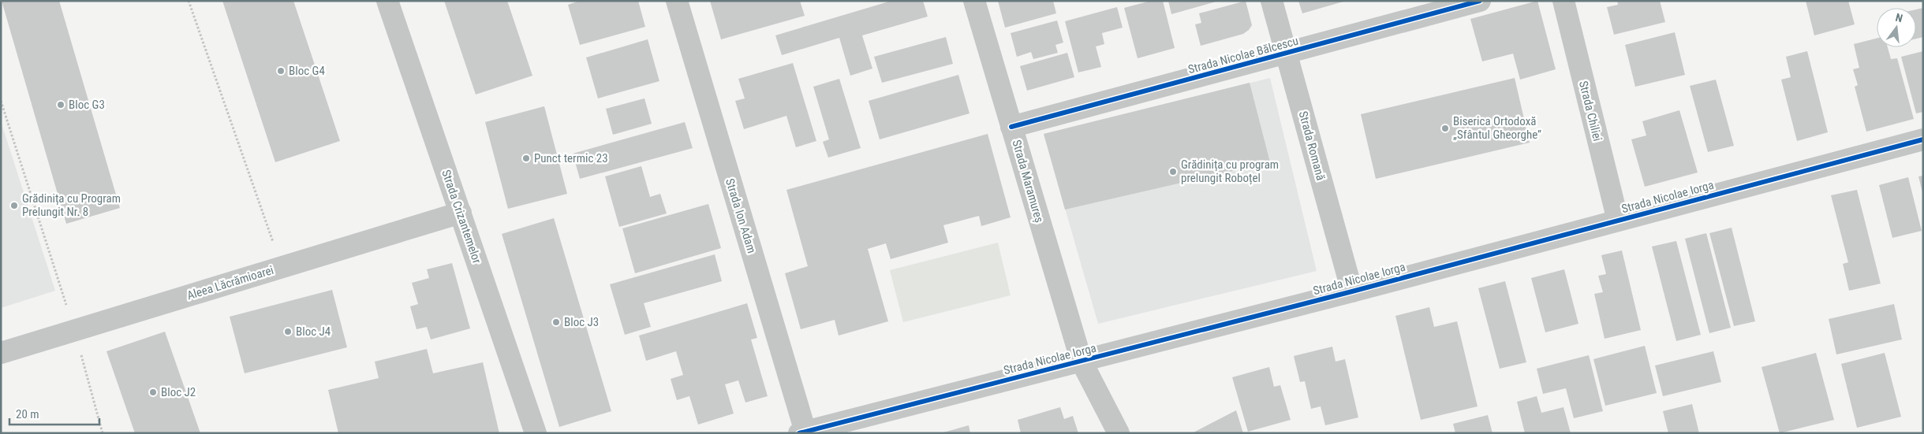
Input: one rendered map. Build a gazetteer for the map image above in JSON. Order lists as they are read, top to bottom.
{
  "streets": {
    "street": [
      "Strada Nicolae Bălcescu",
      "Strada Chiliei",
      "Strada Romană",
      "Strada Maramureș",
      "Strada Nicolae Iorga",
      "Strada Ion Adam",
      "Strada Crizantemelor",
      "Aleea Lăcrămioarei"
    ]
  },
  "crossings": [
    ["Strada Nicolae Bălcescu", "Strada Romană"],
    ["Strada Nicolae Bălcescu", "Strada Maramureș"],
    ["Strada Chiliei", "Strada Nicolae Iorga"],
    ["Strada Romană", "Strada Nicolae Iorga"],
    ["Strada Maramureș", "Strada Nicolae Iorga"],
    ["Strada Nicolae Iorga", "Strada Ion Adam"],
    ["Strada Crizantemelor", "Aleea Lăcrămioarei"]
  ],
  "places": [
    "Bloc G4",
    "Bloc G3",
    "Biserica Ortodoxă „Sfântul Gheorghe”",
    "Punct termic 23",
    "Grădinița cu program prelungit Roboțel",
    "Grădinița cu Program Prelungit Nr. 8",
    "Bloc J3",
    "Bloc J4",
    "Bloc J2"
  ],
  "scale_bar": "20 m",
  "north": "top"
}
